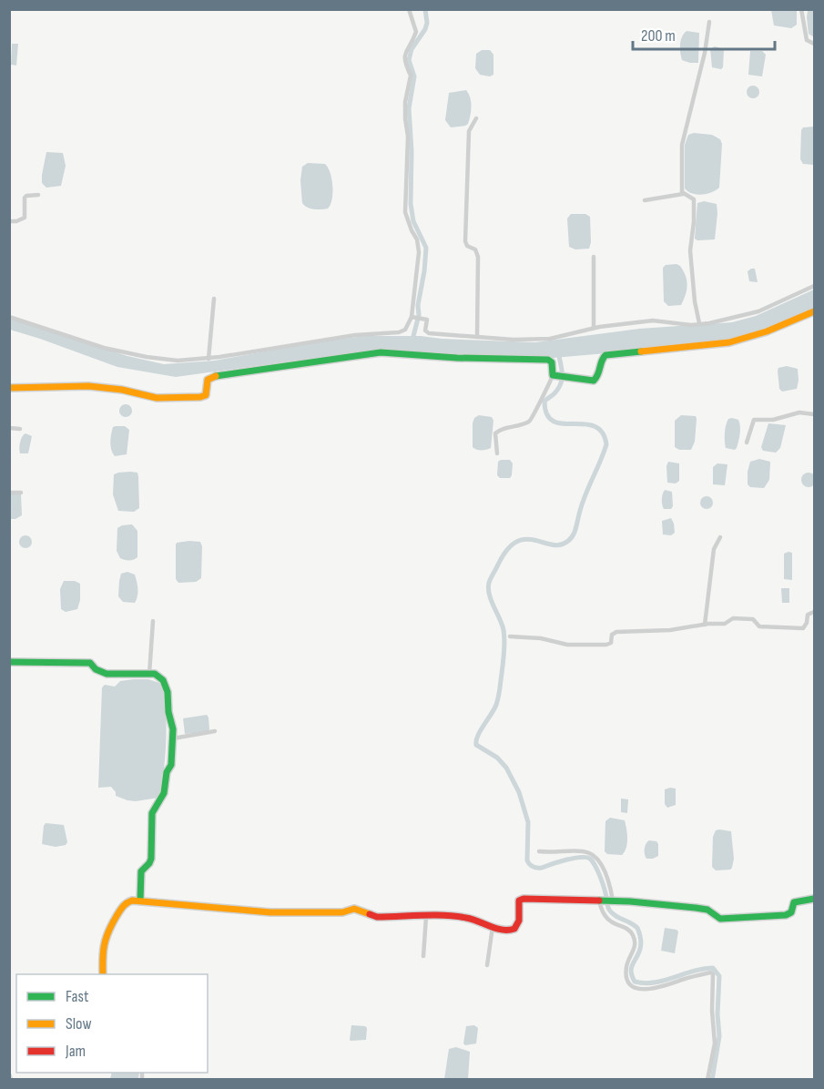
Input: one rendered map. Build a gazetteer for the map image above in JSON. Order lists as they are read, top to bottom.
{
  "legend": ["Fast", "Slow", "Jam"],
  "scale_bar": "200 m"
}
